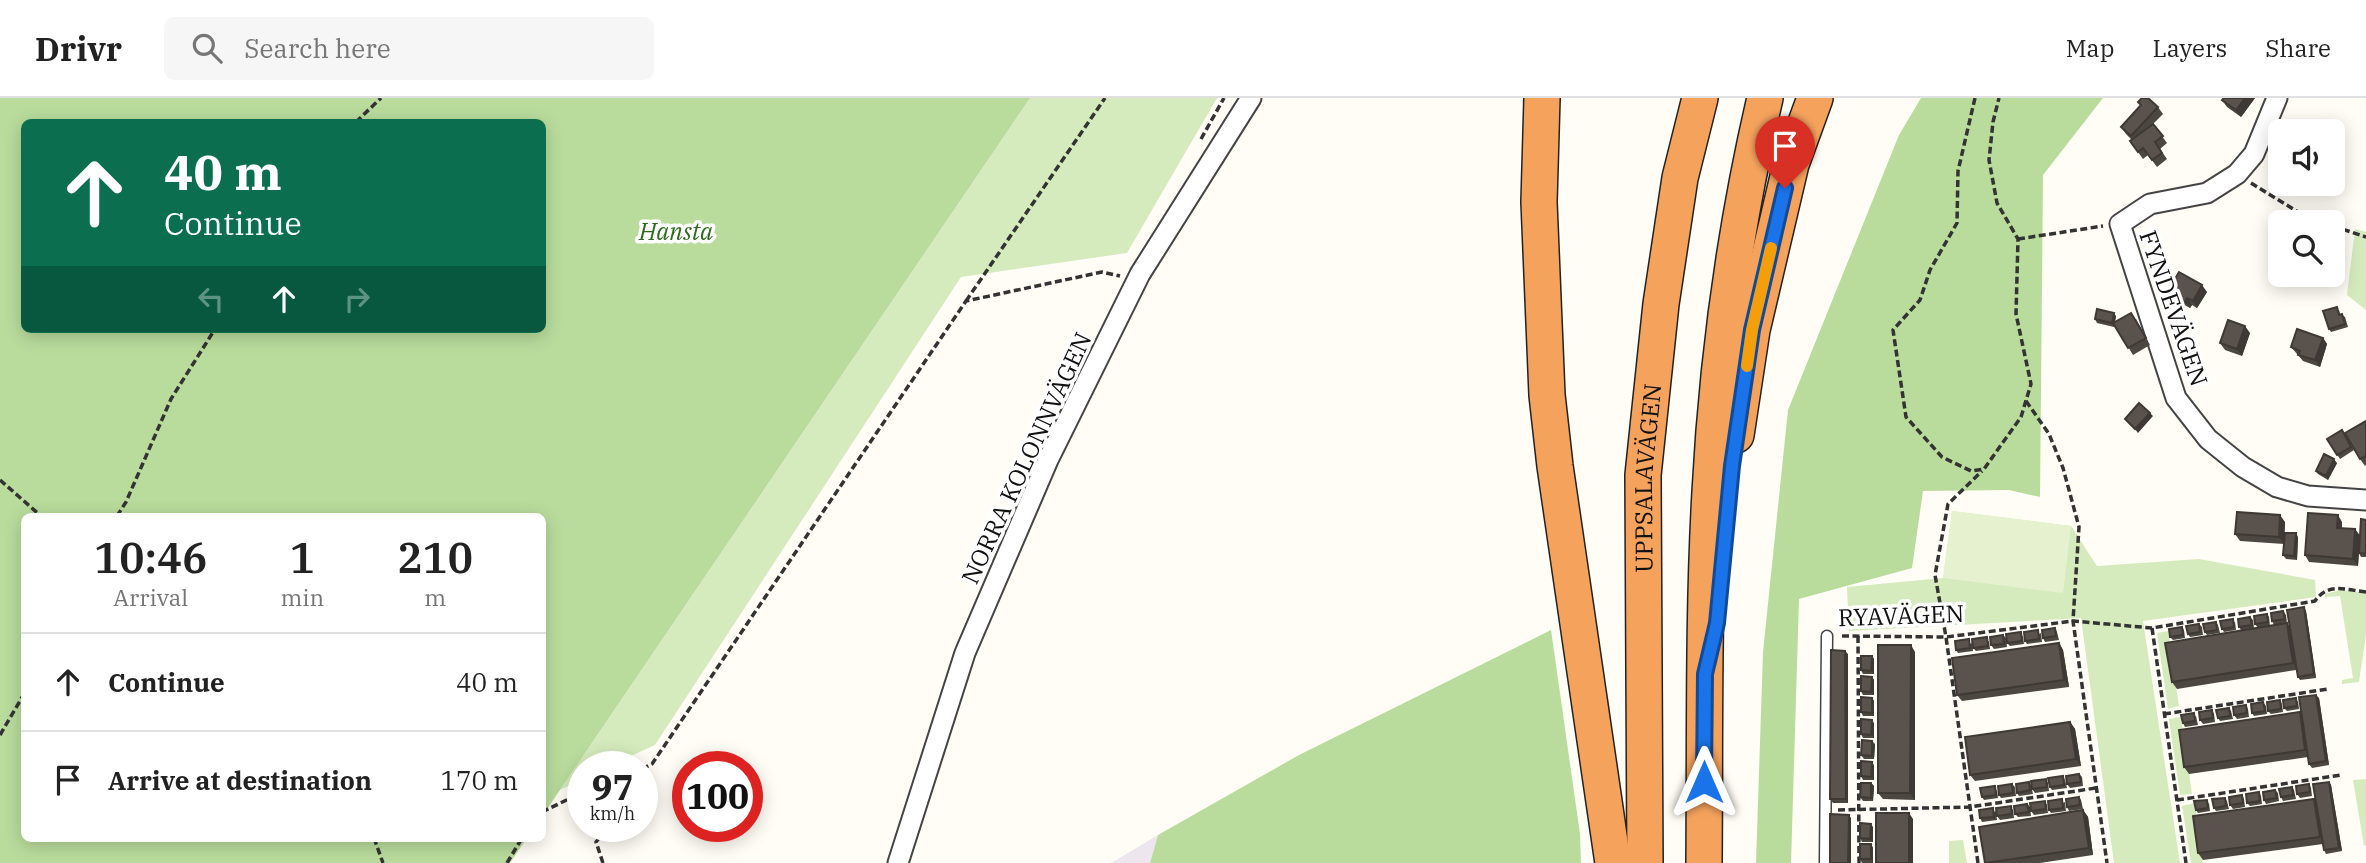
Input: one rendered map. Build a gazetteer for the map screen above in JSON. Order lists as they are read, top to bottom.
{
  "streets": {
    "highway": ["UPPSALAVÄGEN"],
    "street": ["FYNDEVÄGEN", "NORRA KOLONNVÄGEN"],
    "lane": ["RYAVÄGEN"]
  },
  "parks": ["Hansta"],
  "page": {
    "header": "Drivr",
    "search": "Search here",
    "nav": ["Map", "Layers", "Share"],
    "turn": ["40 m", "Continue"],
    "eta": [
      "10:46",
      "Arrival",
      "1",
      "min",
      "210",
      "m"
    ],
    "list": [
      {
        "name": "Continue",
        "value": "40 m"
      },
      {
        "name": "Arrive at destination",
        "value": "170 m"
      }
    ],
    "speed": "97 km/h",
    "limit": "100"
  }
}
